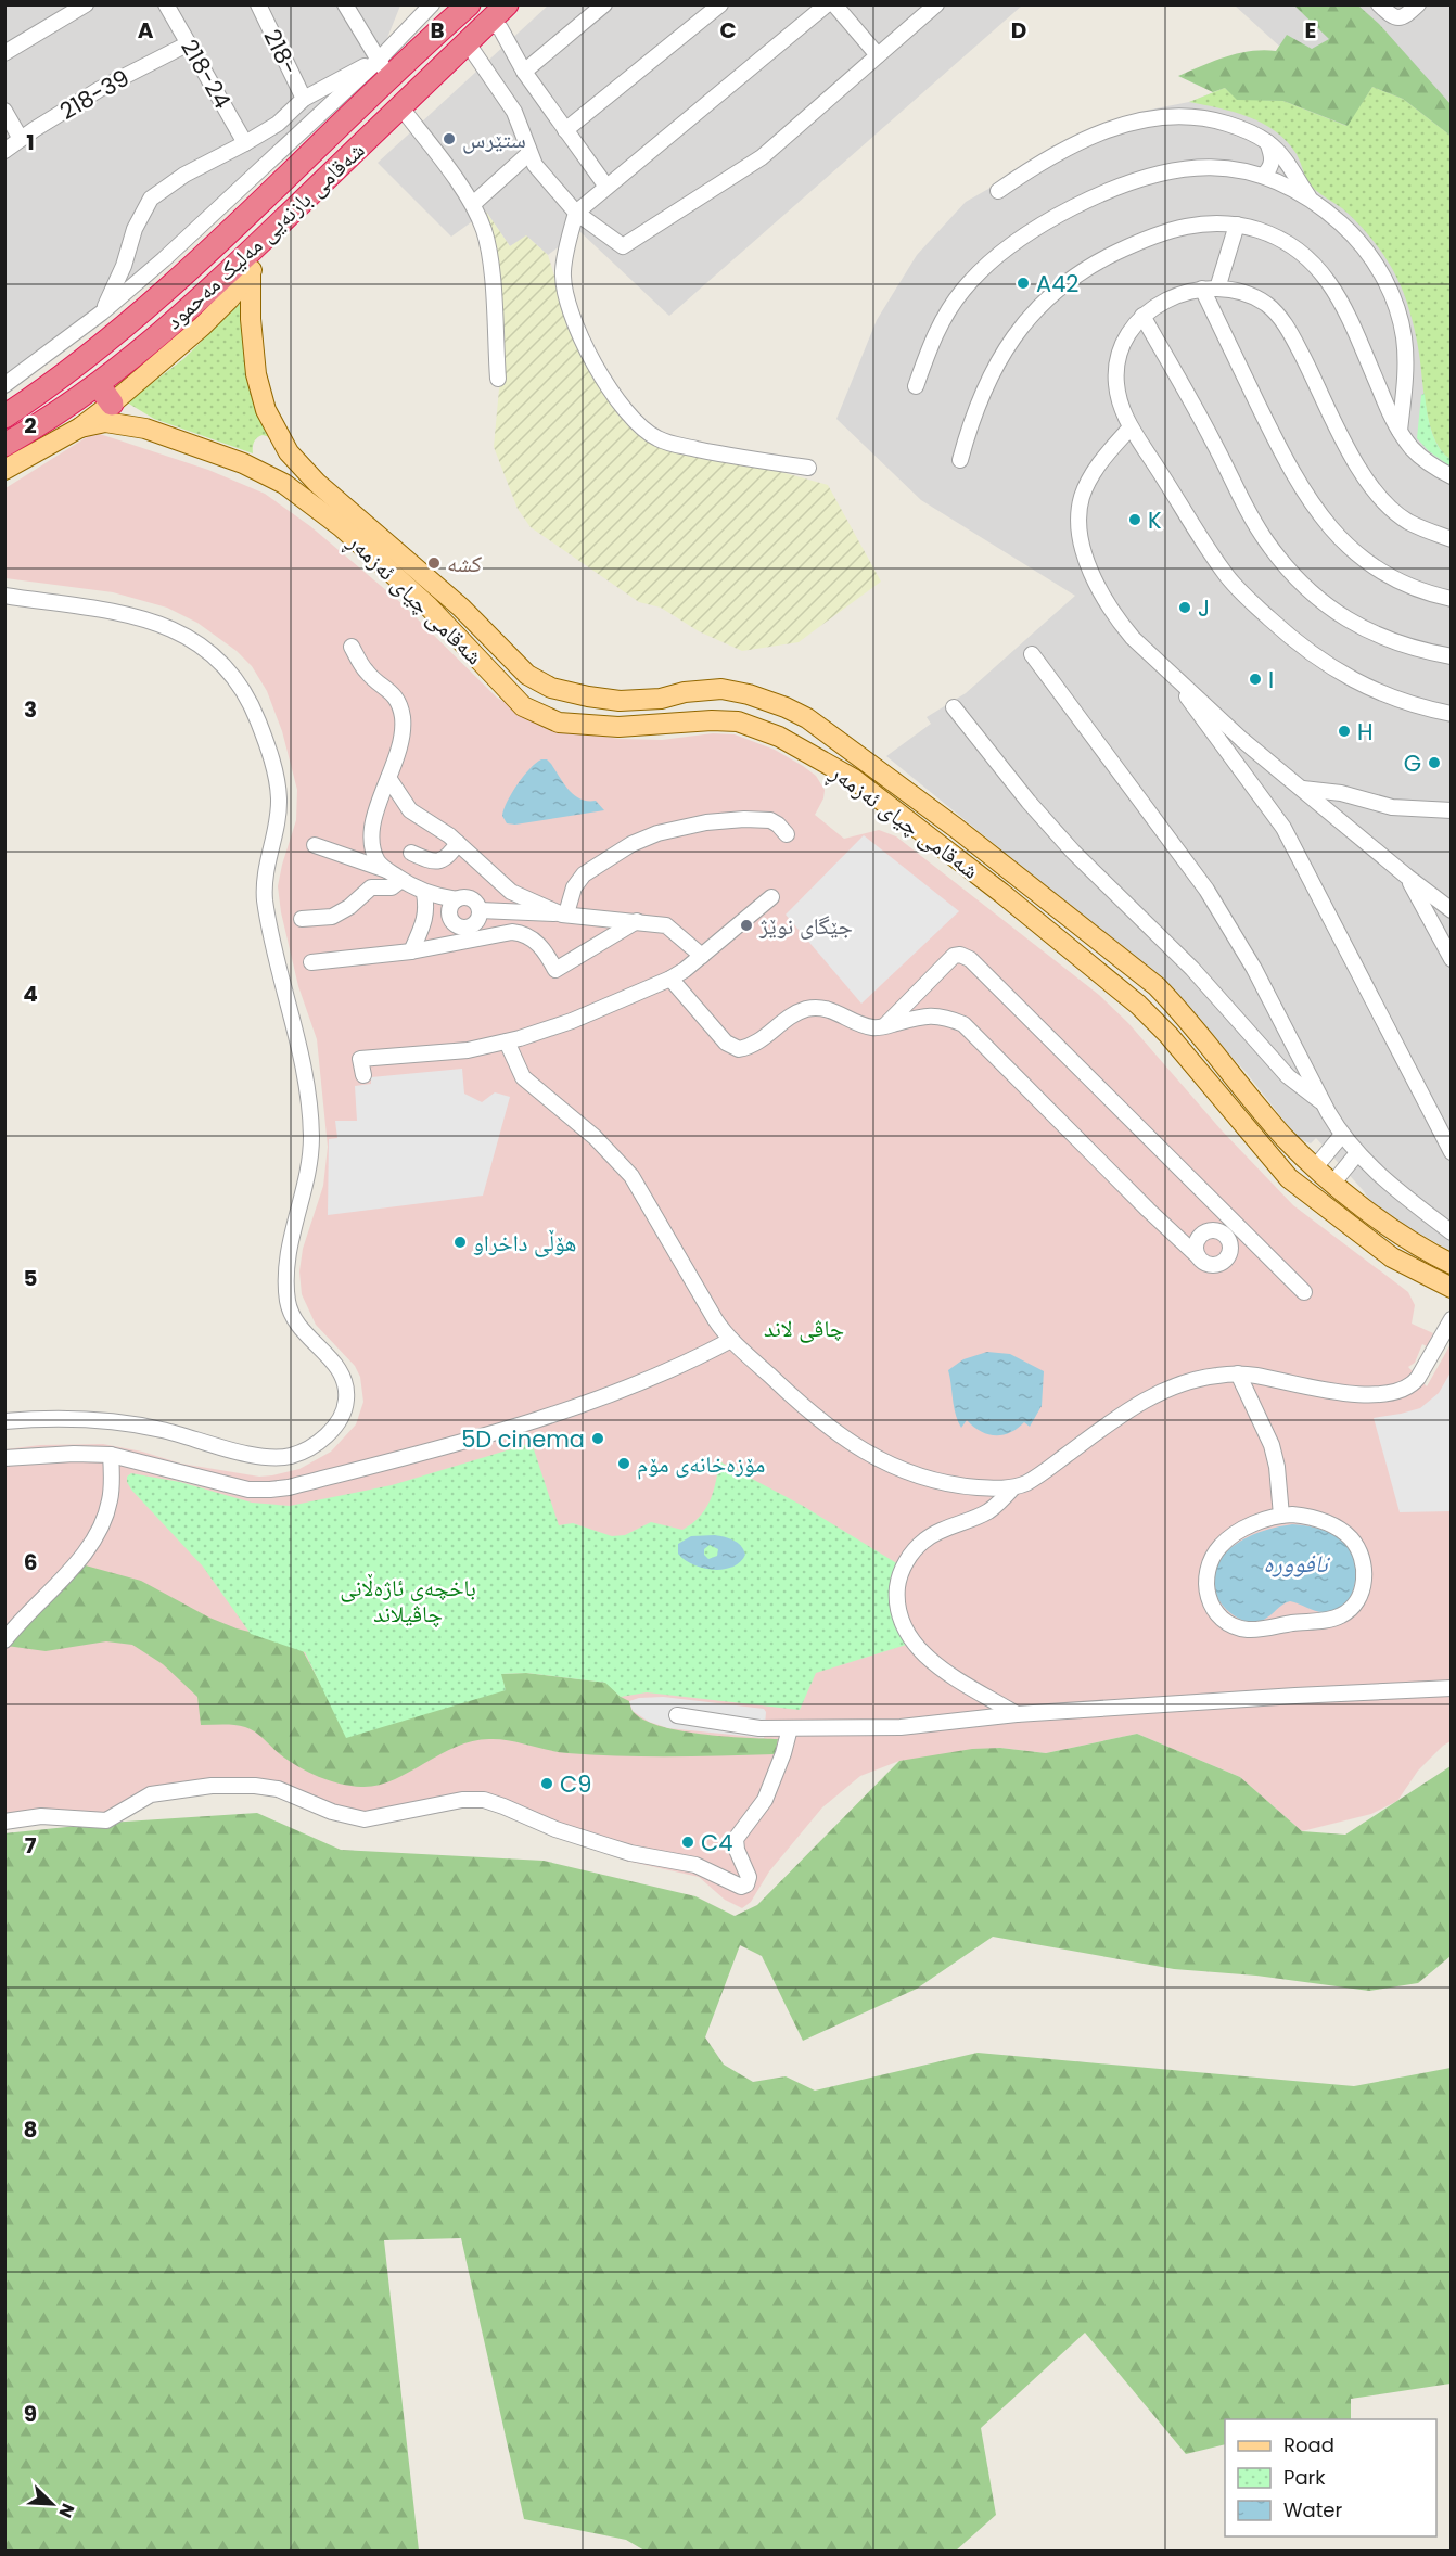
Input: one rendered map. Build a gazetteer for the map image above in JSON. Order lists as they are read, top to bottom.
{
  "streets": {
    "highway": ["شەقامی بازنەیی مەلیک مەحمود"],
    "main road": ["شەقامی چیای ئەزمەڕ"],
    "street": ["218-", "218-24", "218-39"]
  },
  "crossings": [
    ["218-24", "218-39"]
  ],
  "water": ["نافوورە"],
  "parks": ["چاڤی لاند", "باخچەی ئاژەڵانی چاڤیلاند"],
  "places": [
    "ستێرس",
    "A42",
    "K",
    "كشه",
    "J",
    "I",
    "H",
    "G",
    "جێگای نوێژ",
    "هۆڵی داخراو",
    "5D cinema",
    "مۆزەخانەی مۆم",
    "C9",
    "C4"
  ],
  "legend": ["Road", "Park", "Water"],
  "north": "bottom right",
  "grid": {
    "columns": [
      "A",
      "B",
      "C",
      "D",
      "E"
    ],
    "rows": [
      "1",
      "2",
      "3",
      "4",
      "5",
      "6",
      "7",
      "8",
      "9"
    ]
  }
}
